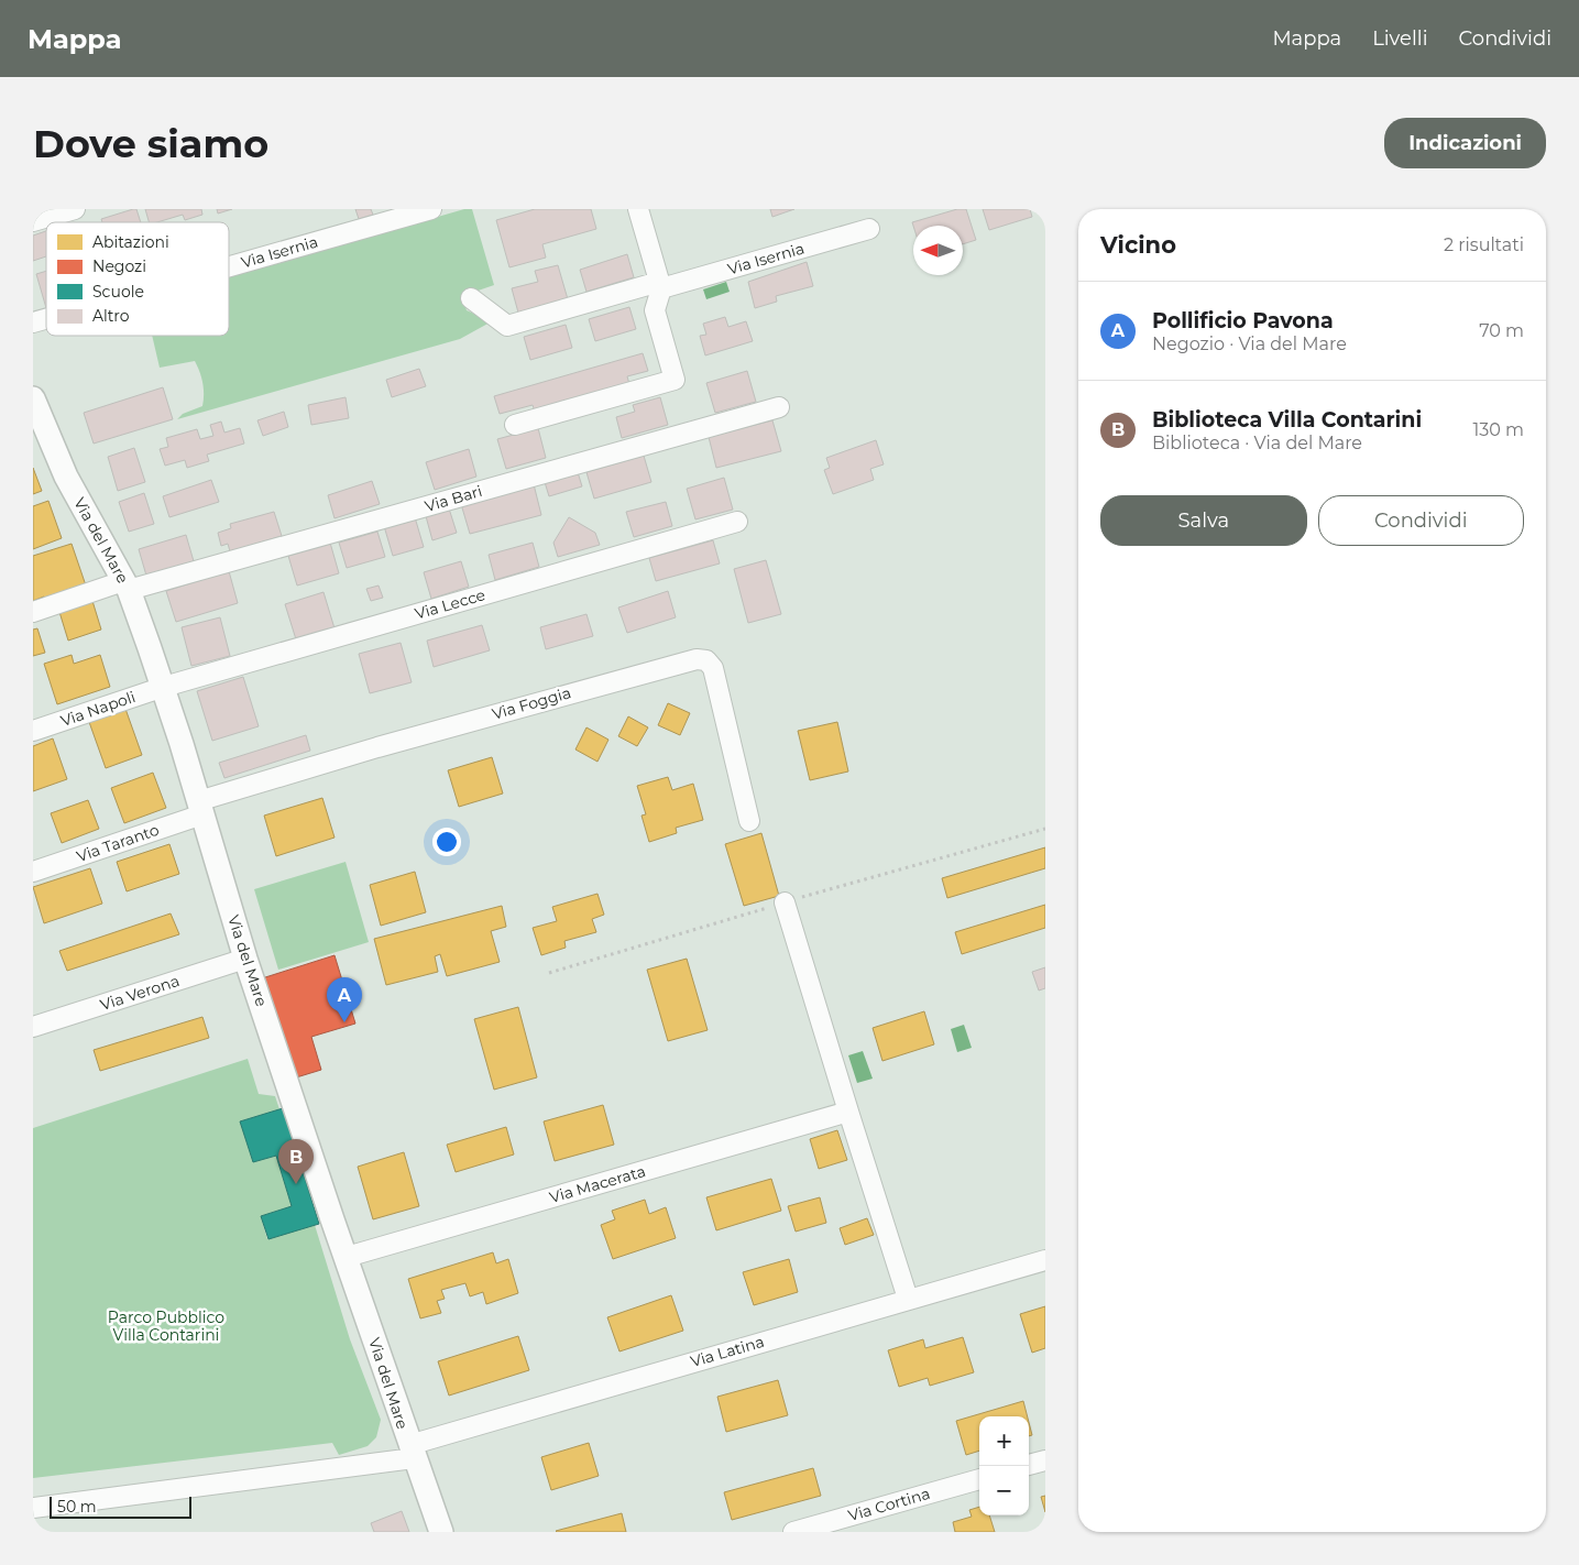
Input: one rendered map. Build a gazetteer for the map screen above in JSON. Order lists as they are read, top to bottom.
{
  "streets": {
    "main road": ["Via del Mare"],
    "street": [
      "Via Isernia",
      "Via Bari",
      "Via Lecce",
      "Via Foggia",
      "Via Napoli",
      "Via Taranto",
      "Via Verona",
      "Via Macerata",
      "Via Latina",
      "Via Cortina"
    ]
  },
  "crossings": [
    ["Via Bari", "Via del Mare"],
    ["Via del Mare", "Via Lecce"],
    ["Via del Mare", "Via Foggia"],
    ["Via del Mare", "Via Napoli"],
    ["Via del Mare", "Via Taranto"],
    ["Via del Mare", "Via Verona"],
    ["Via del Mare", "Via Macerata"],
    ["Via del Mare", "Via Latina"],
    ["Via Lecce", "Via Napoli"],
    ["Via Foggia", "Via Taranto"]
  ],
  "parks": ["Parco Pubblico Villa Contarini"],
  "legend": [
    "Abitazioni",
    "Negozi",
    "Scuole",
    "Altro"
  ],
  "scale_bar": "50 m",
  "north": "left",
  "page": {
    "header": "Mappa",
    "nav": ["Mappa", "Livelli", "Condividi"],
    "buttons": [
      "Indicazioni",
      ["Salva", "Condividi"]
    ],
    "title": "Dove siamo",
    "heading": ["Vicino", "2 risultati"],
    "list": [
      {
        "mark": "A",
        "name": "Pollificio Pavona",
        "note": "Negozio · Via del Mare",
        "value": "70 m"
      },
      {
        "mark": "B",
        "name": "Biblioteca Villa Contarini",
        "note": "Biblioteca · Via del Mare",
        "value": "130 m"
      }
    ],
    "pins": ["A", "B"],
    "map_buttons": ["+", "−"],
    "scale": "50 m"
  }
}
